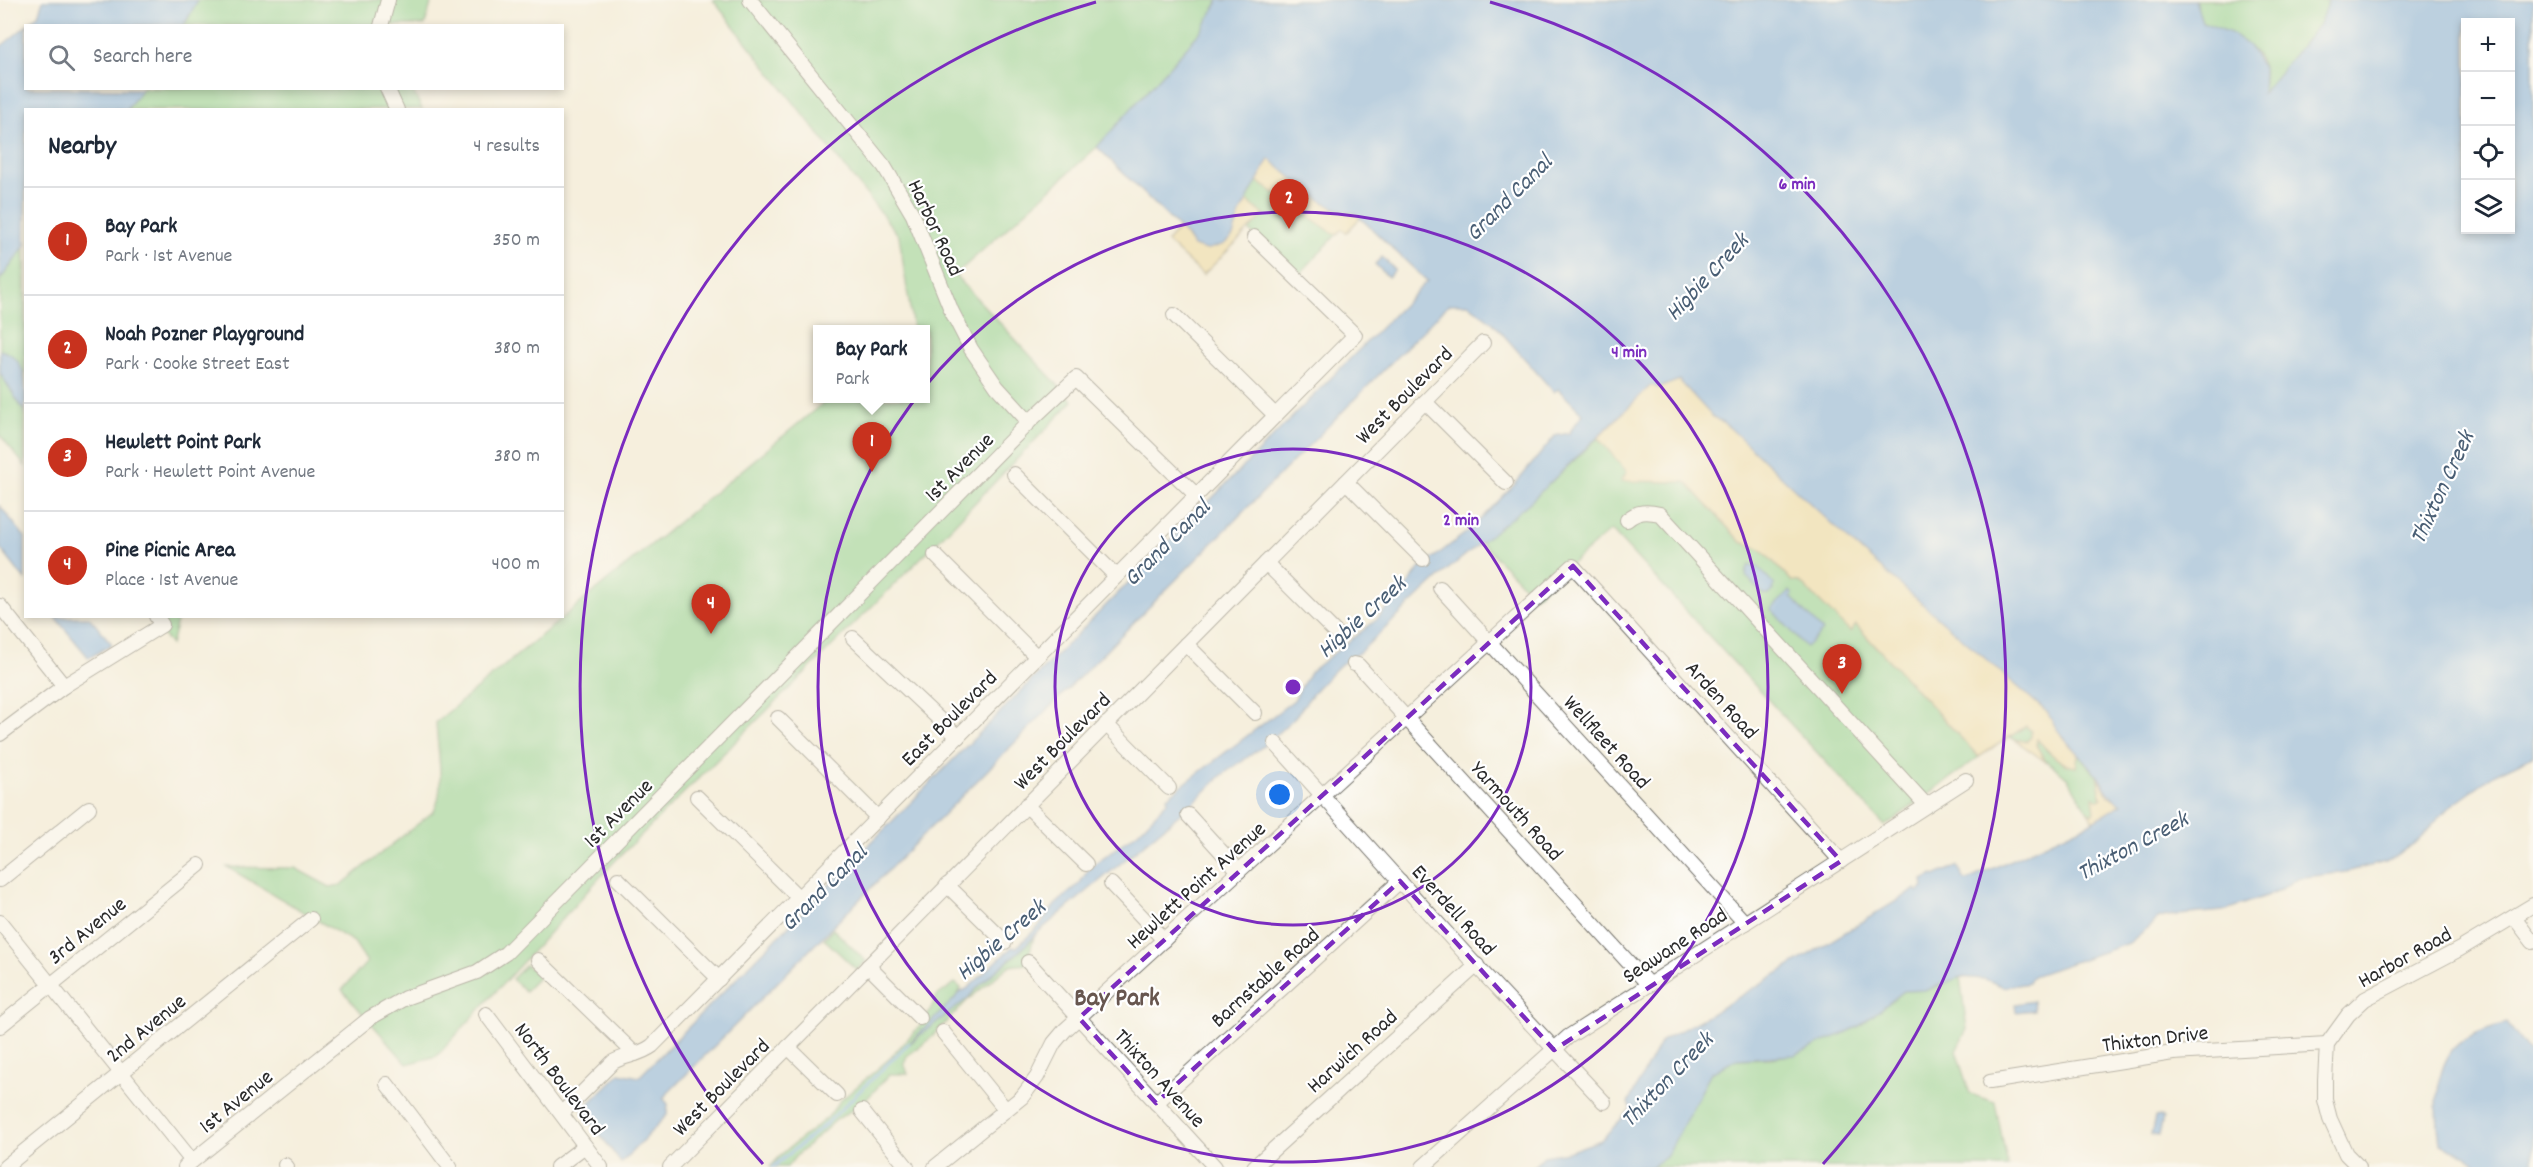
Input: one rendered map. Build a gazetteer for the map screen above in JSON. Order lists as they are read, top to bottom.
{
  "streets": {
    "street": [
      "Harbor Road",
      "West Boulevard",
      "1st Avenue",
      "Arden Road",
      "East Boulevard",
      "Wellfleet Road",
      "Yarmouth Road",
      "Hewlett Point Avenue",
      "Everdell Road",
      "3rd Avenue",
      "Seawane Road",
      "Barnstable Road",
      "2nd Avenue",
      "Thixton Drive",
      "Harwich Road",
      "Thixton Avenue",
      "North Boulevard"
    ]
  },
  "crossings": [
    ["Harbor Road", "1st Avenue"],
    ["Harbor Road", "Thixton Drive"],
    ["1st Avenue", "East Boulevard"],
    ["Arden Road", "Hewlett Point Avenue"],
    ["Arden Road", "Seawane Road"],
    ["East Boulevard", "North Boulevard"],
    ["Wellfleet Road", "Hewlett Point Avenue"],
    ["Wellfleet Road", "Seawane Road"],
    ["Yarmouth Road", "Hewlett Point Avenue"],
    ["Yarmouth Road", "Seawane Road"],
    ["Hewlett Point Avenue", "Everdell Road"],
    ["Hewlett Point Avenue", "Thixton Avenue"],
    ["Everdell Road", "Seawane Road"],
    ["Everdell Road", "Barnstable Road"],
    ["Everdell Road", "Harwich Road"],
    ["Barnstable Road", "Thixton Avenue"]
  ],
  "districts": ["Bay Park"],
  "water": ["Grand Canal", "Higbie Creek", "Thixton Creek"],
  "page": {
    "map_buttons": ["+", "−"],
    "search": "Search here",
    "heading": ["Nearby", "4 results"],
    "pins": [
      "2",
      "1",
      "4",
      "3"
    ],
    "list": [
      {
        "mark": "1",
        "name": "Bay Park",
        "note": "Park · 1st Avenue",
        "value": "350 m"
      },
      {
        "mark": "2",
        "name": "Noah Pozner Playground",
        "note": "Park · Cooke Street East",
        "value": "380 m"
      },
      {
        "mark": "3",
        "name": "Hewlett Point Park",
        "note": "Park · Hewlett Point Avenue",
        "value": "380 m"
      },
      {
        "mark": "4",
        "name": "Pine Picnic Area",
        "note": "Place · 1st Avenue",
        "value": "400 m"
      }
    ],
    "popup": ["Bay Park", "Park"]
  },
  "rings": ["6 min", "4 min", "2 min"]
}
